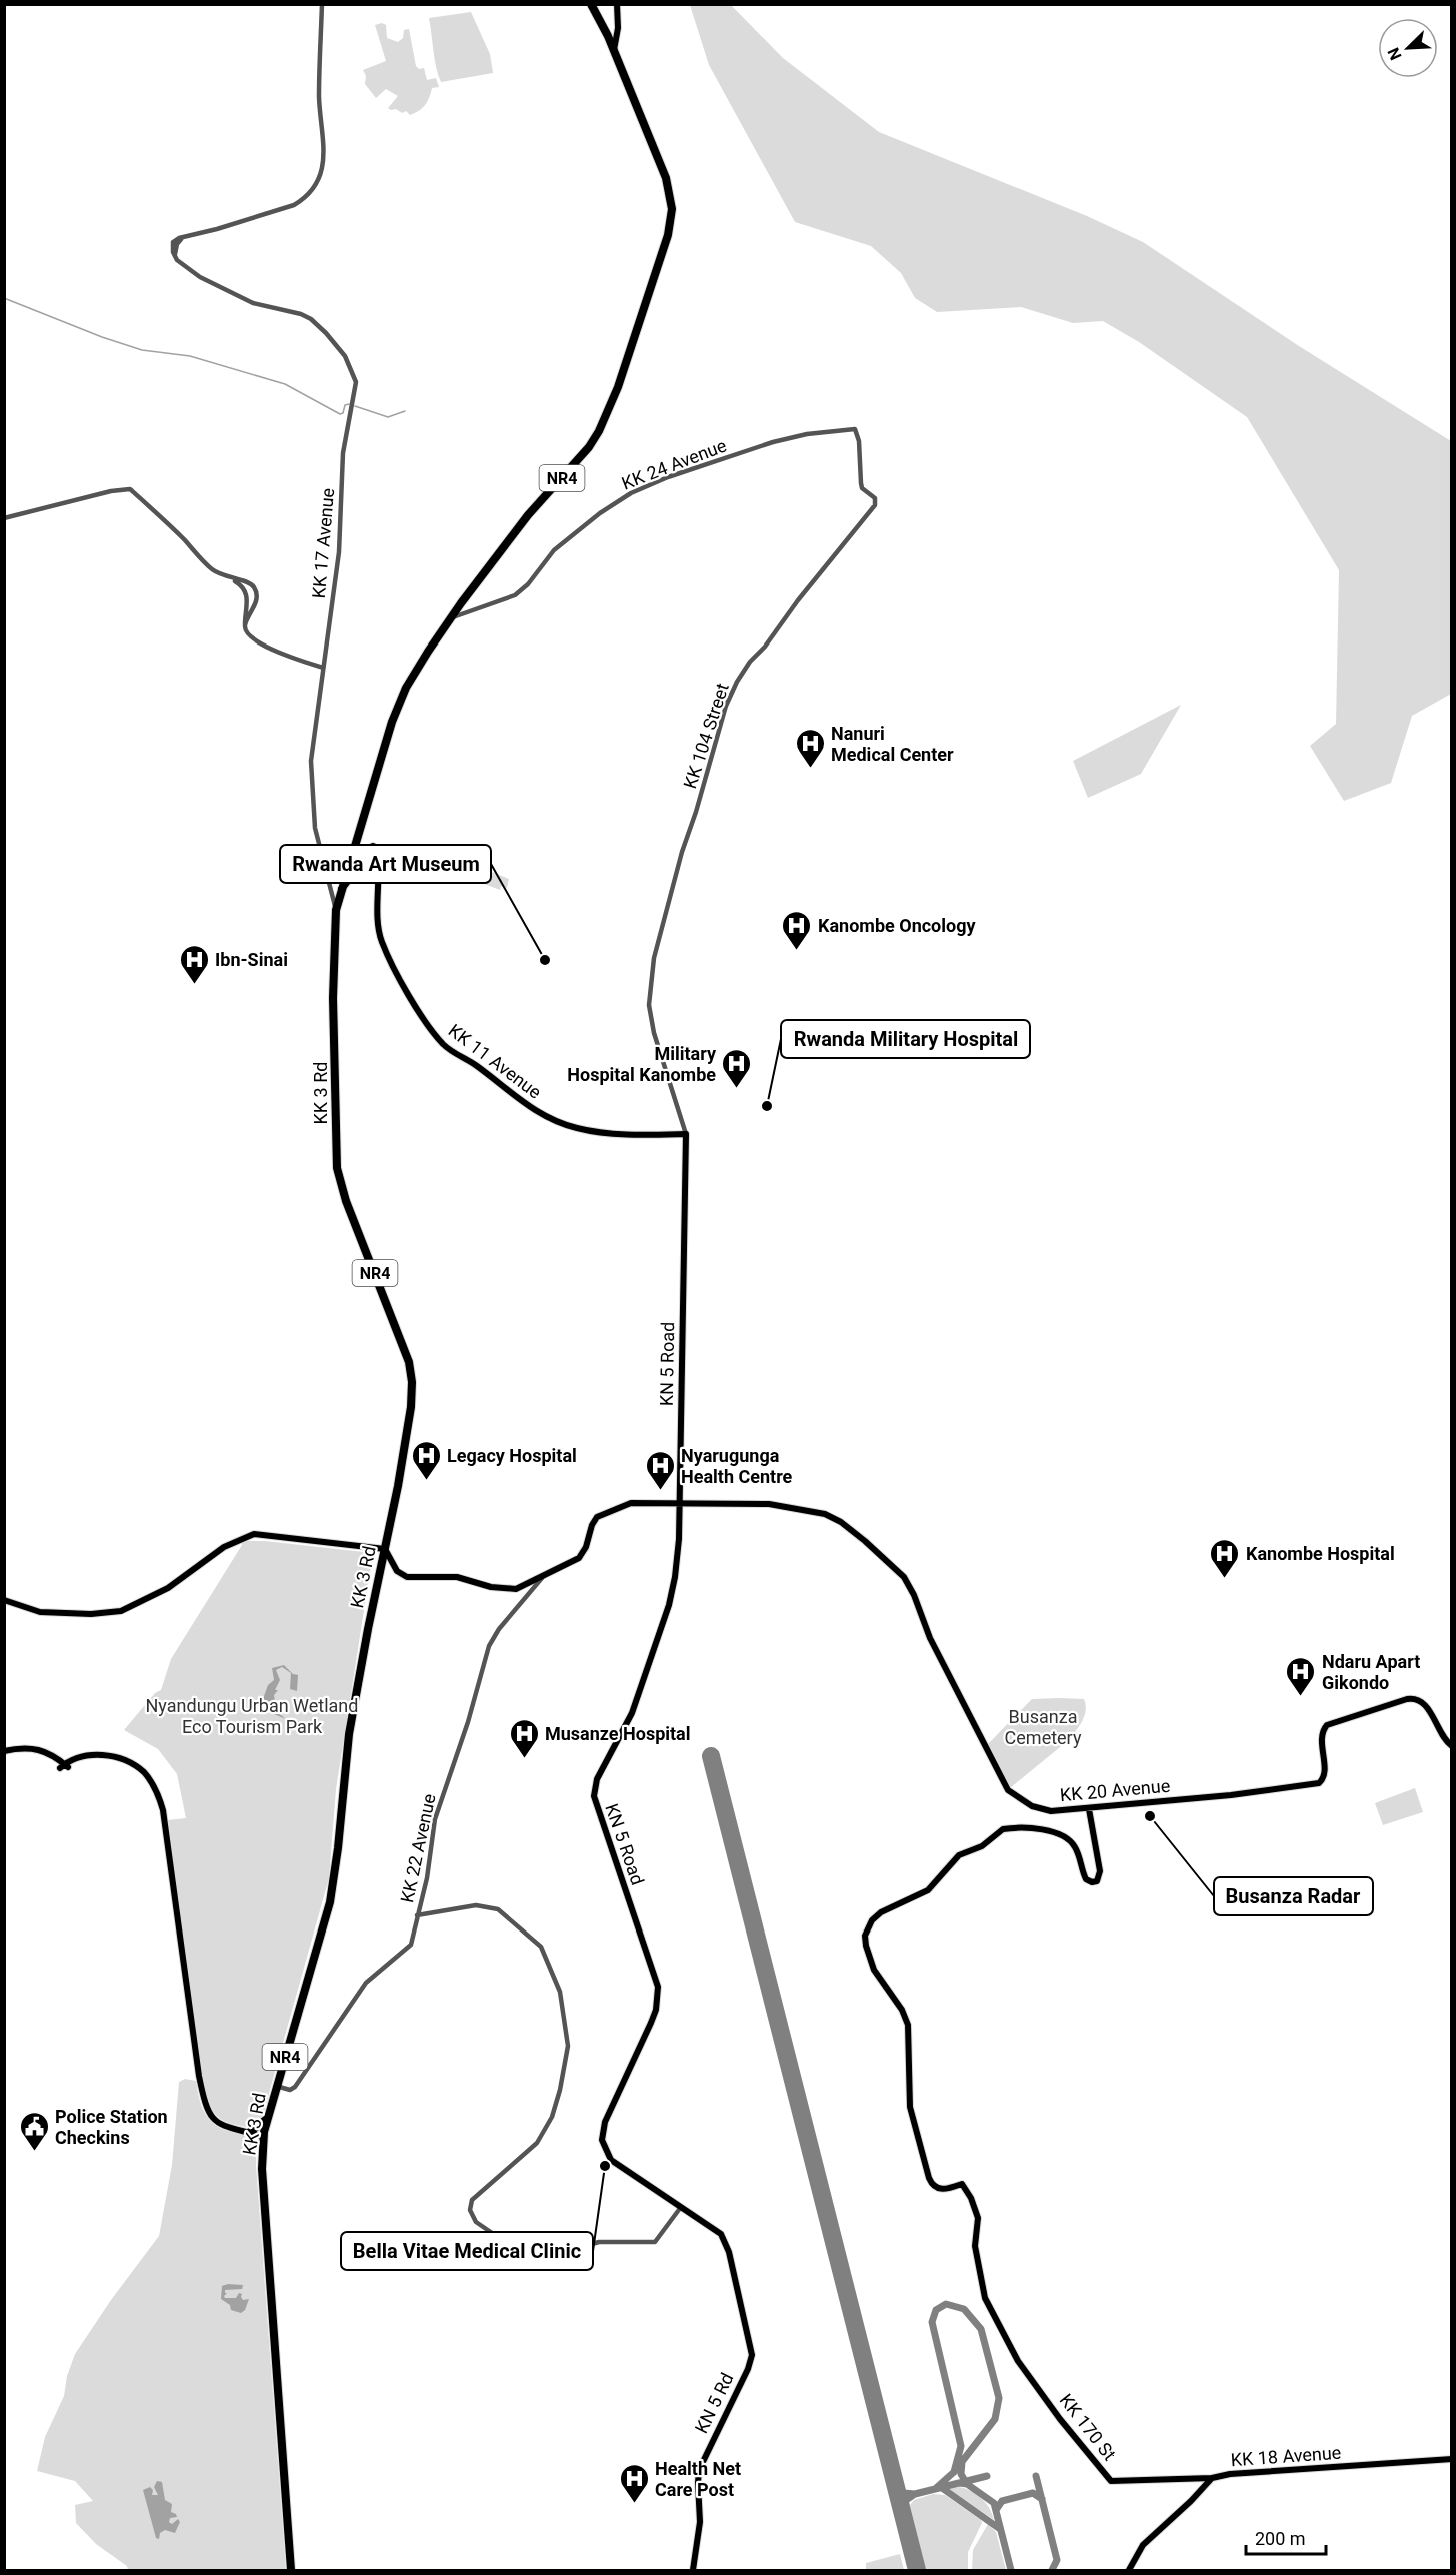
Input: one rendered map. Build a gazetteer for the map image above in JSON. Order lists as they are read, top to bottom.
{
  "streets": {
    "highway": ["NR4", "KK 3 Rd"],
    "main road": [
      "KK 11 Avenue",
      "KN 5 Road",
      "KK 20 Avenue",
      "KN 5 Rd",
      "KK 170 St",
      "KK 18 Avenue"
    ],
    "street": [
      "KK 24 Avenue",
      "KK 17 Avenue",
      "KK 104 Street",
      "KK 22 Avenue"
    ]
  },
  "crossings": [
    ["KK 24 Avenue", "NR4"],
    ["KK 24 Avenue", "KK 104 Street"],
    ["KK 24 Avenue", "KK 3 Rd"],
    ["NR4", "KK 3 Rd"],
    ["KK 17 Avenue", "KK 3 Rd"],
    ["KK 104 Street", "KK 11 Avenue"],
    ["KK 104 Street", "KN 5 Road"],
    ["KK 11 Avenue", "KK 3 Rd"],
    ["KK 11 Avenue", "KN 5 Road"],
    ["KK 3 Rd", "KK 20 Avenue"],
    ["KK 3 Rd", "KK 22 Avenue"],
    ["KN 5 Road", "KK 20 Avenue"],
    ["KN 5 Road", "KN 5 Rd"],
    ["KK 20 Avenue", "KK 22 Avenue"],
    ["KK 20 Avenue", "KK 170 St"],
    ["KK 170 St", "KK 18 Avenue"]
  ],
  "parks": ["Nyandungu Urban Wetland Eco Tourism Park", "Busanza Cemetery"],
  "places": {
    "hospital": [
      "Nanuri Medical Center",
      "Kanombe Oncology",
      "Ibn-Sinai",
      "Military Hospital Kanombe",
      "Legacy Hospital",
      "Nyarugunga Health Centre",
      "Kanombe Hospital",
      "Ndaru Apart Gikondo",
      "Musanze Hospital",
      "Health Net Care Post"
    ],
    "other": [
      "Rwanda Art Museum",
      "Rwanda Military Hospital",
      "Busanza Radar",
      "Bella Vitae Medical Clinic"
    ],
    "public building": ["Police Station Checkins"]
  },
  "scale_bar": "200 m",
  "north": "bottom left"
}
